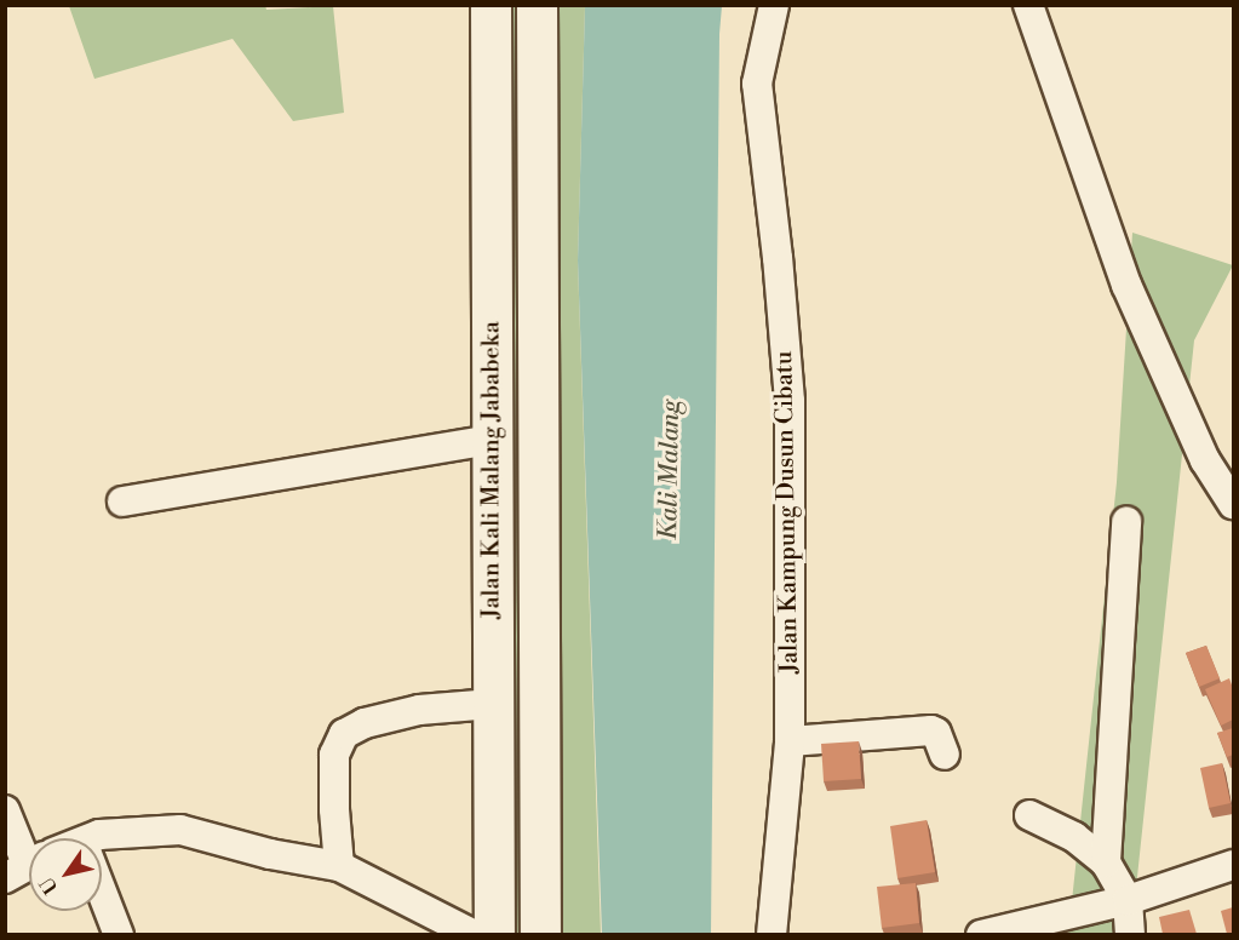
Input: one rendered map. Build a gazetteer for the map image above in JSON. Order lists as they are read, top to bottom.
{
  "streets": {
    "main road": ["Jalan Kali Malang Jababeka"],
    "street": ["Jalan Kampung Dusun Cibatu"]
  },
  "water": ["Kali Malang"],
  "north": "bottom left"
}
